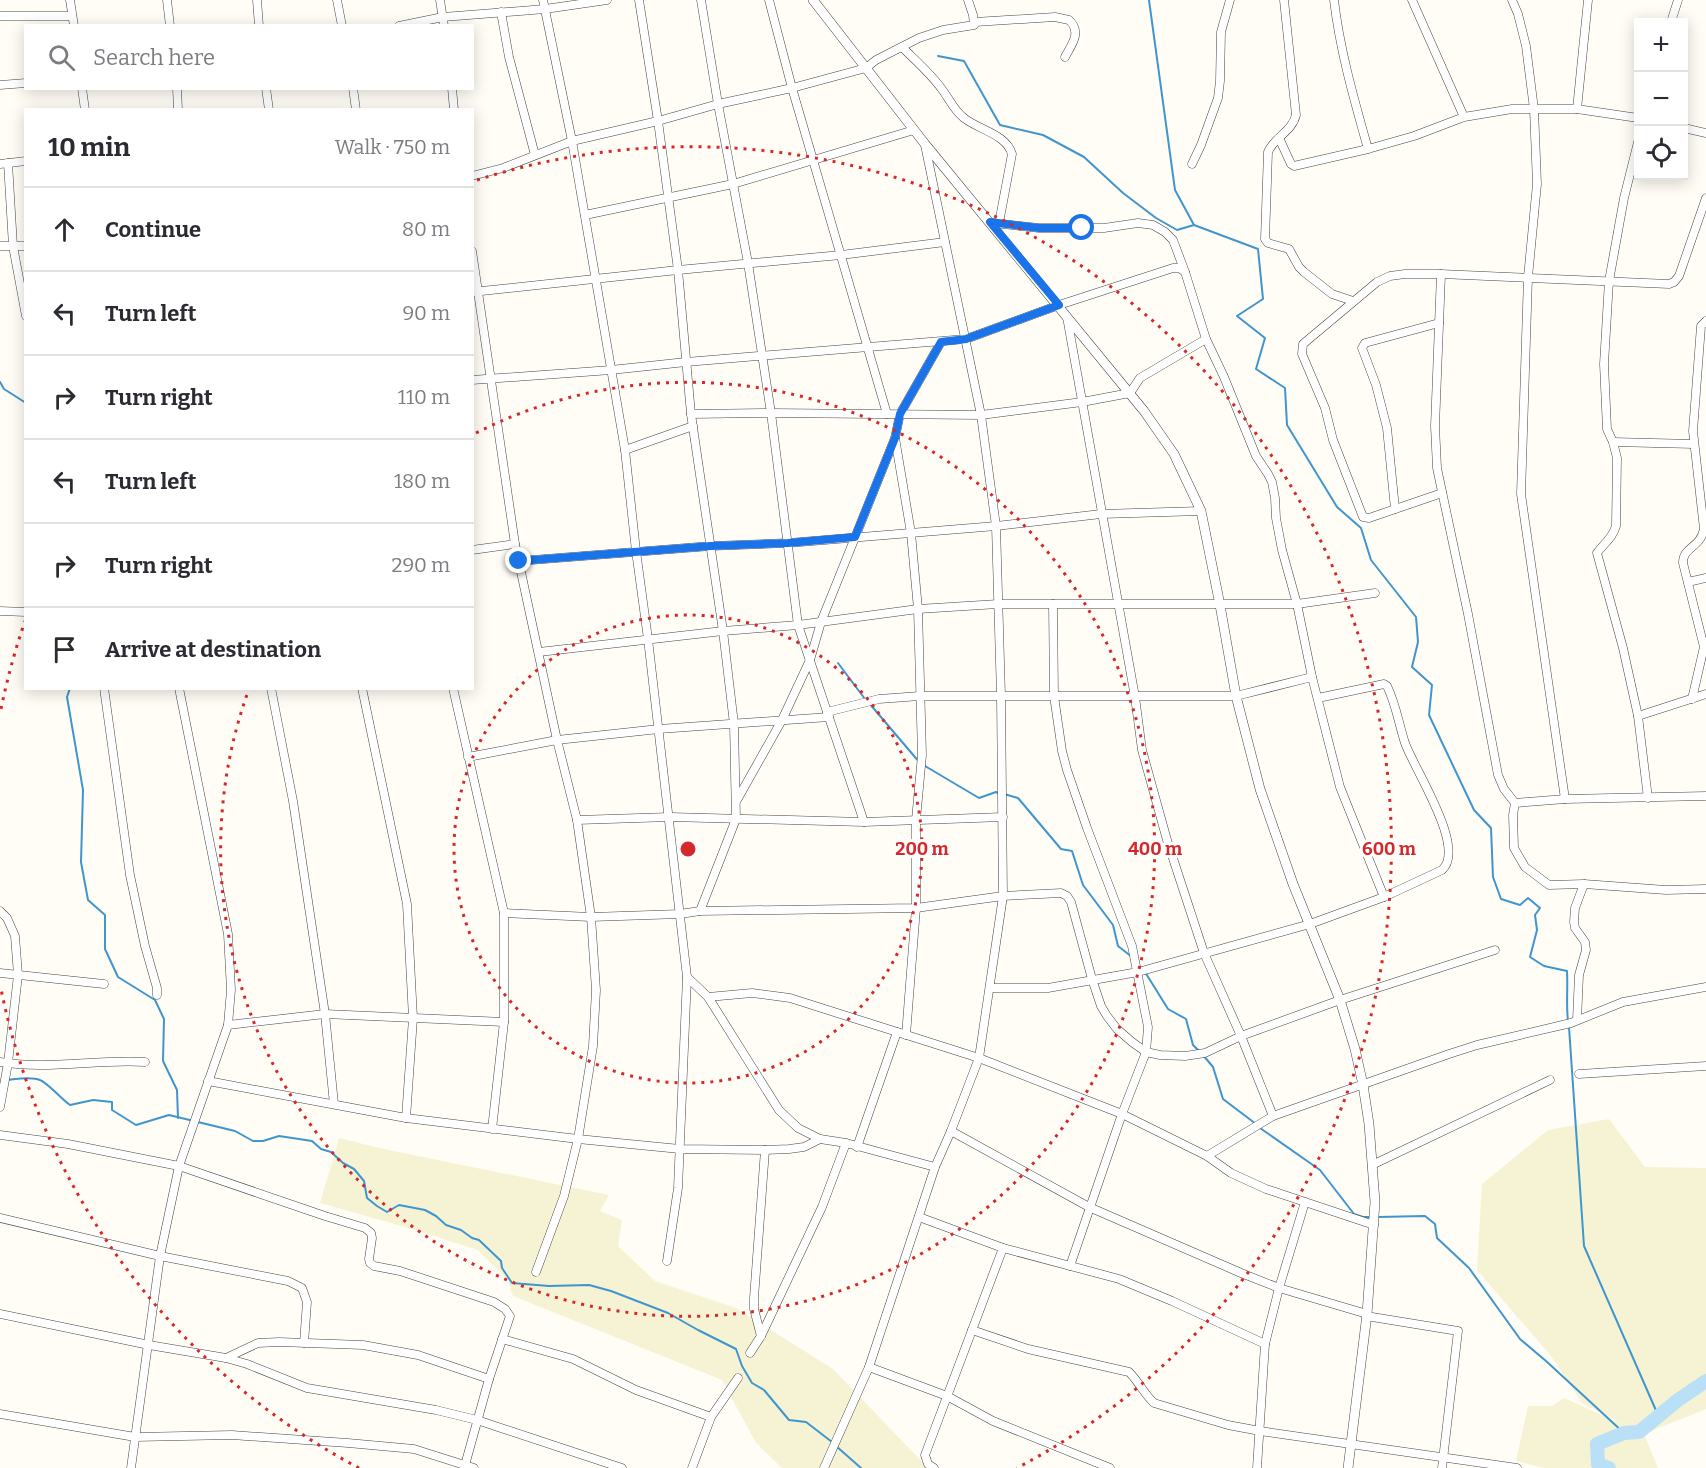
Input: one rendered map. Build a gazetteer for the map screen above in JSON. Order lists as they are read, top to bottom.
{
  "page": {
    "map_buttons": ["+", "−"],
    "search": "Search here",
    "heading": ["10 min", "Walk · 750 m"],
    "list": [
      ["Continue", "80 m"],
      ["Turn left", "90 m"],
      ["Turn right", "110 m"],
      ["Turn left", "180 m"],
      ["Turn right", "290 m"],
      "Arrive at destination"
    ]
  },
  "rings": ["200 m", "400 m", "600 m"]
}
